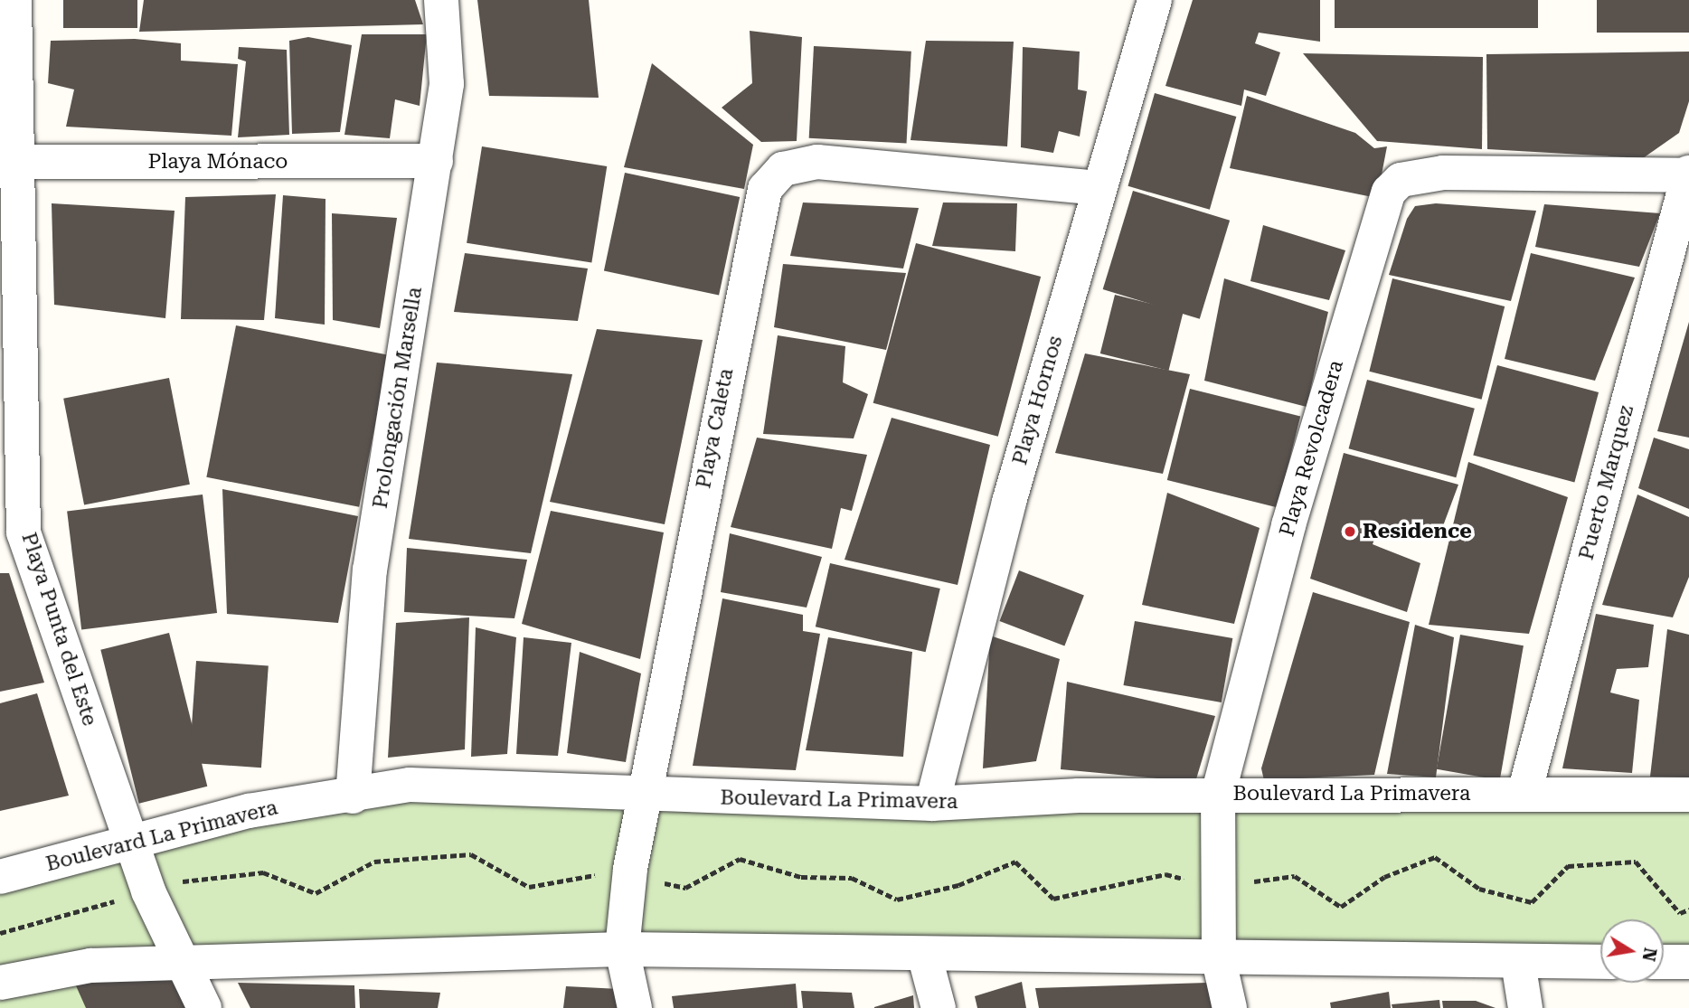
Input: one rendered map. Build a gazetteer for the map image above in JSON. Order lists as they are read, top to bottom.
{
  "streets": {
    "street": [
      "Playa Mónaco",
      "Prolongación Marsella",
      "Playa Hornos",
      "Playa Caleta",
      "Playa Revolcadera",
      "Puerto Marquez",
      "Playa Punta del Este",
      "Boulevard La Primavera"
    ]
  },
  "crossings": [
    ["Playa Mónaco", "Prolongación Marsella"],
    ["Playa Mónaco", "Playa Punta del Este"],
    ["Prolongación Marsella", "Boulevard La Primavera"],
    ["Playa Hornos", "Playa Caleta"],
    ["Playa Hornos", "Boulevard La Primavera"],
    ["Playa Caleta", "Boulevard La Primavera"],
    ["Playa Revolcadera", "Puerto Marquez"],
    ["Playa Revolcadera", "Boulevard La Primavera"],
    ["Puerto Marquez", "Boulevard La Primavera"],
    ["Playa Punta del Este", "Boulevard La Primavera"]
  ],
  "places": ["Residence"],
  "north": "right"
}
